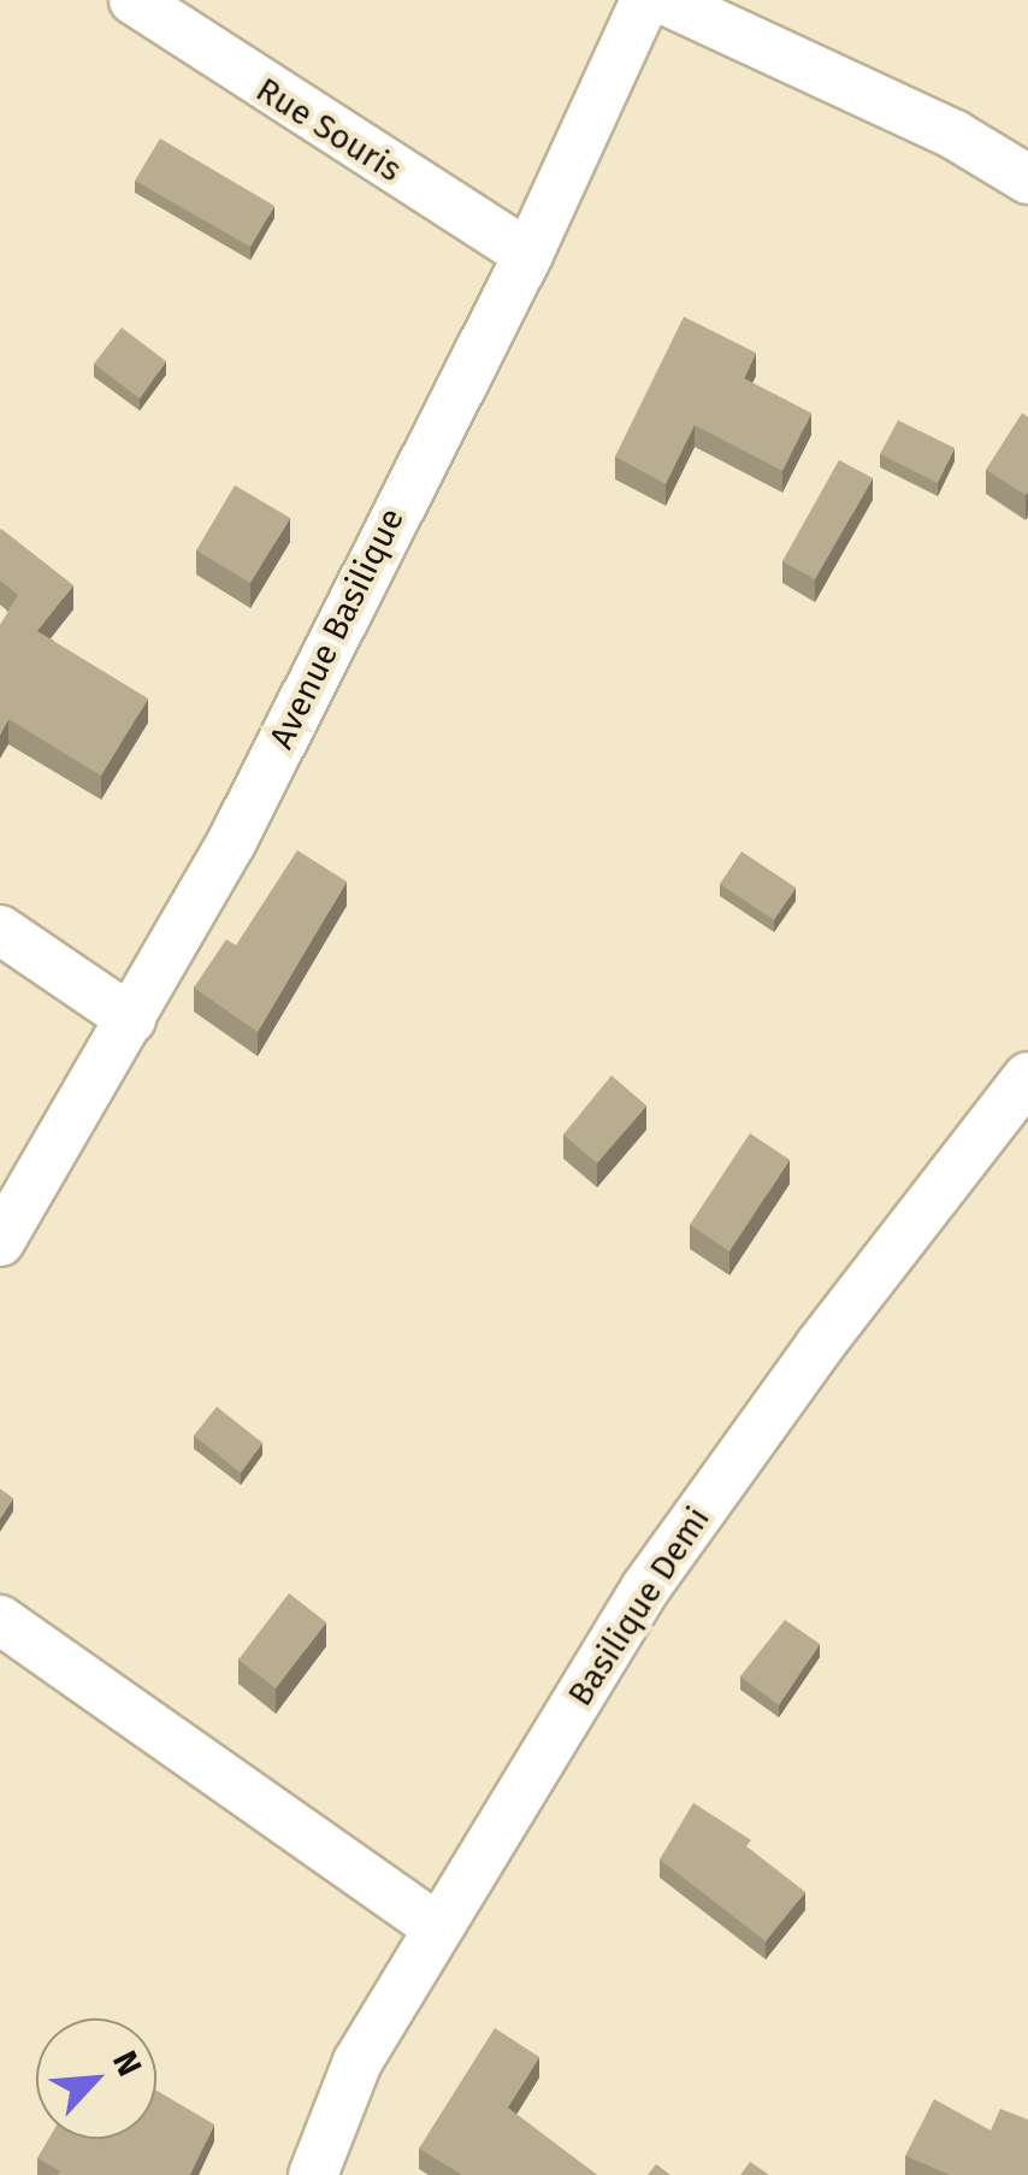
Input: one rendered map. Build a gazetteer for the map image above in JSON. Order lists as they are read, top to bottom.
{
  "streets": {
    "street": ["Rue Souris", "Avenue Basilique", "Basilique Demi"]
  },
  "crossings": [
    ["Rue Souris", "Avenue Basilique"]
  ],
  "north": "top right"
}
